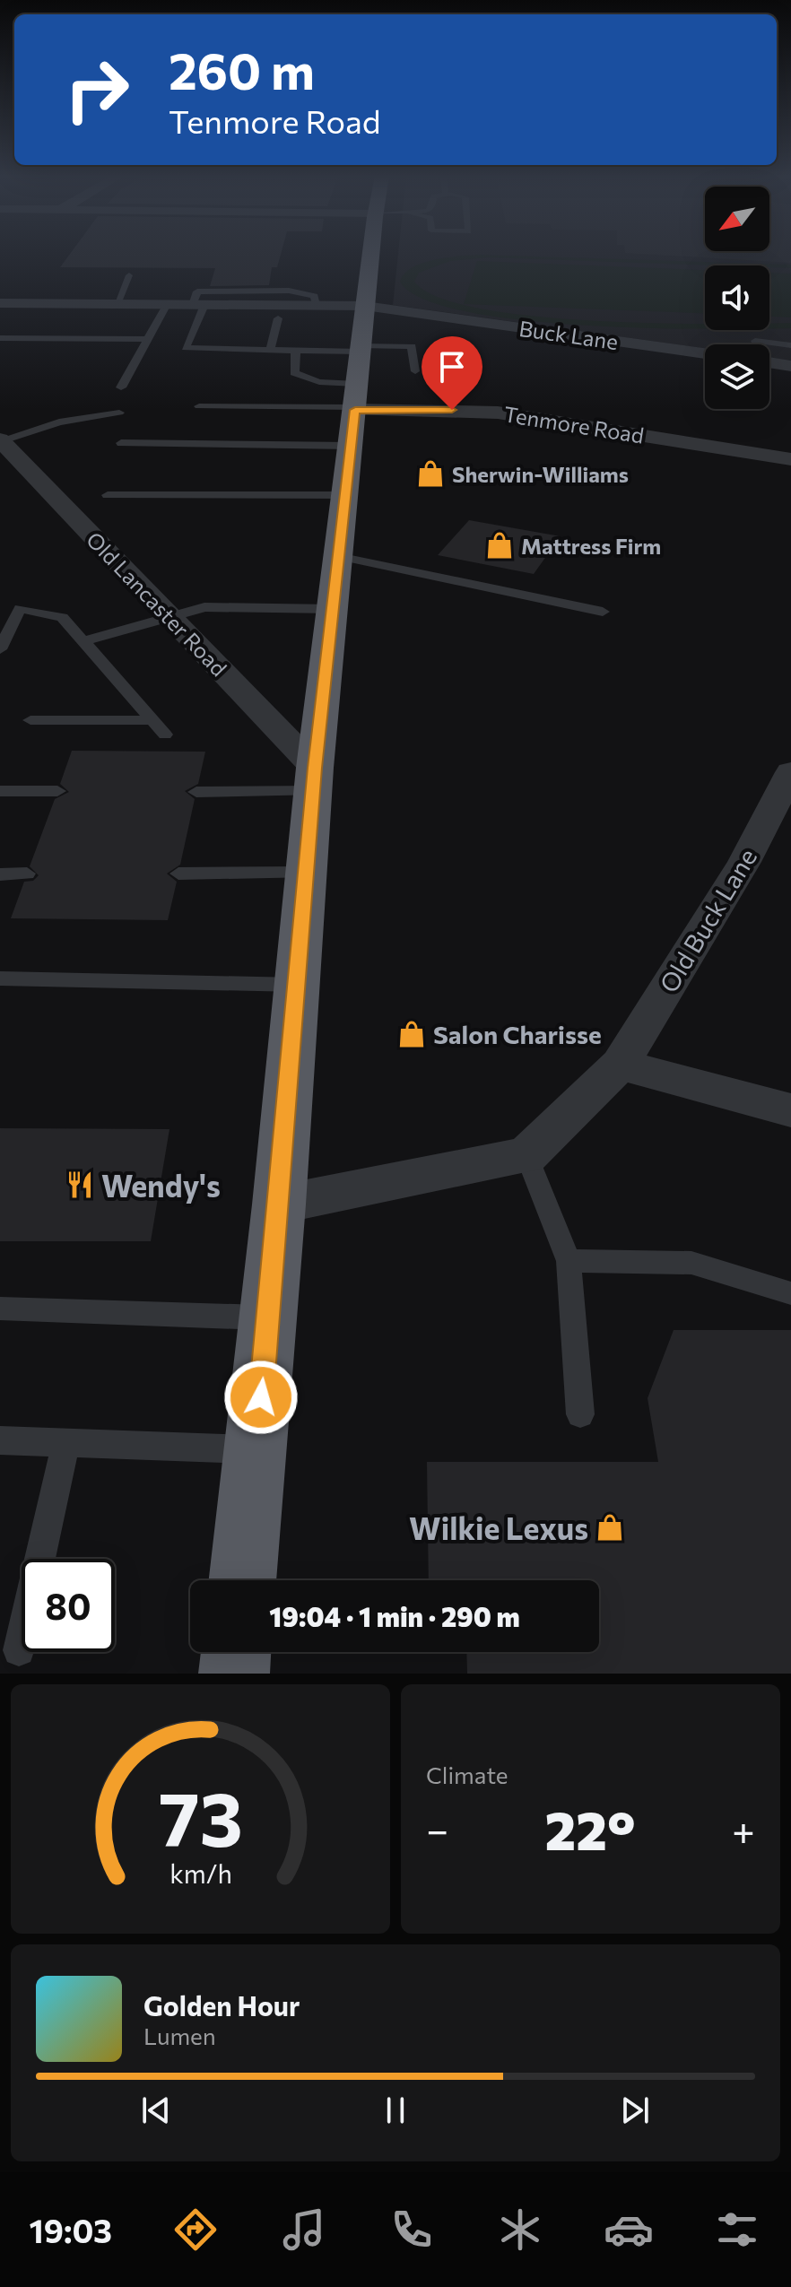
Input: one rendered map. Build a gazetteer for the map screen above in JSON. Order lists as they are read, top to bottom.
{
  "streets": {
    "street": [
      "Buck Lane",
      "Tenmore Road",
      "Old Lancaster Road",
      "Old Buck Lane"
    ]
  },
  "places": {
    "shop": [
      "Sherwin-Williams",
      "Mattress Firm",
      "Salon Charisse",
      "Wilkie Lexus"
    ],
    "restaurant": ["Wendy's"]
  },
  "north": "bottom left",
  "page": {
    "turn": ["260 m", "Tenmore Road"],
    "limit": "80",
    "trip": "19:04 · 1 min · 290 m",
    "tile": "Climate",
    "heat": ["−", "22°", "+"],
    "song": ["Golden Hour", "Lumen"],
    "tabs": "19:03",
    "gauge": ["73", "km/h"]
  }
}
